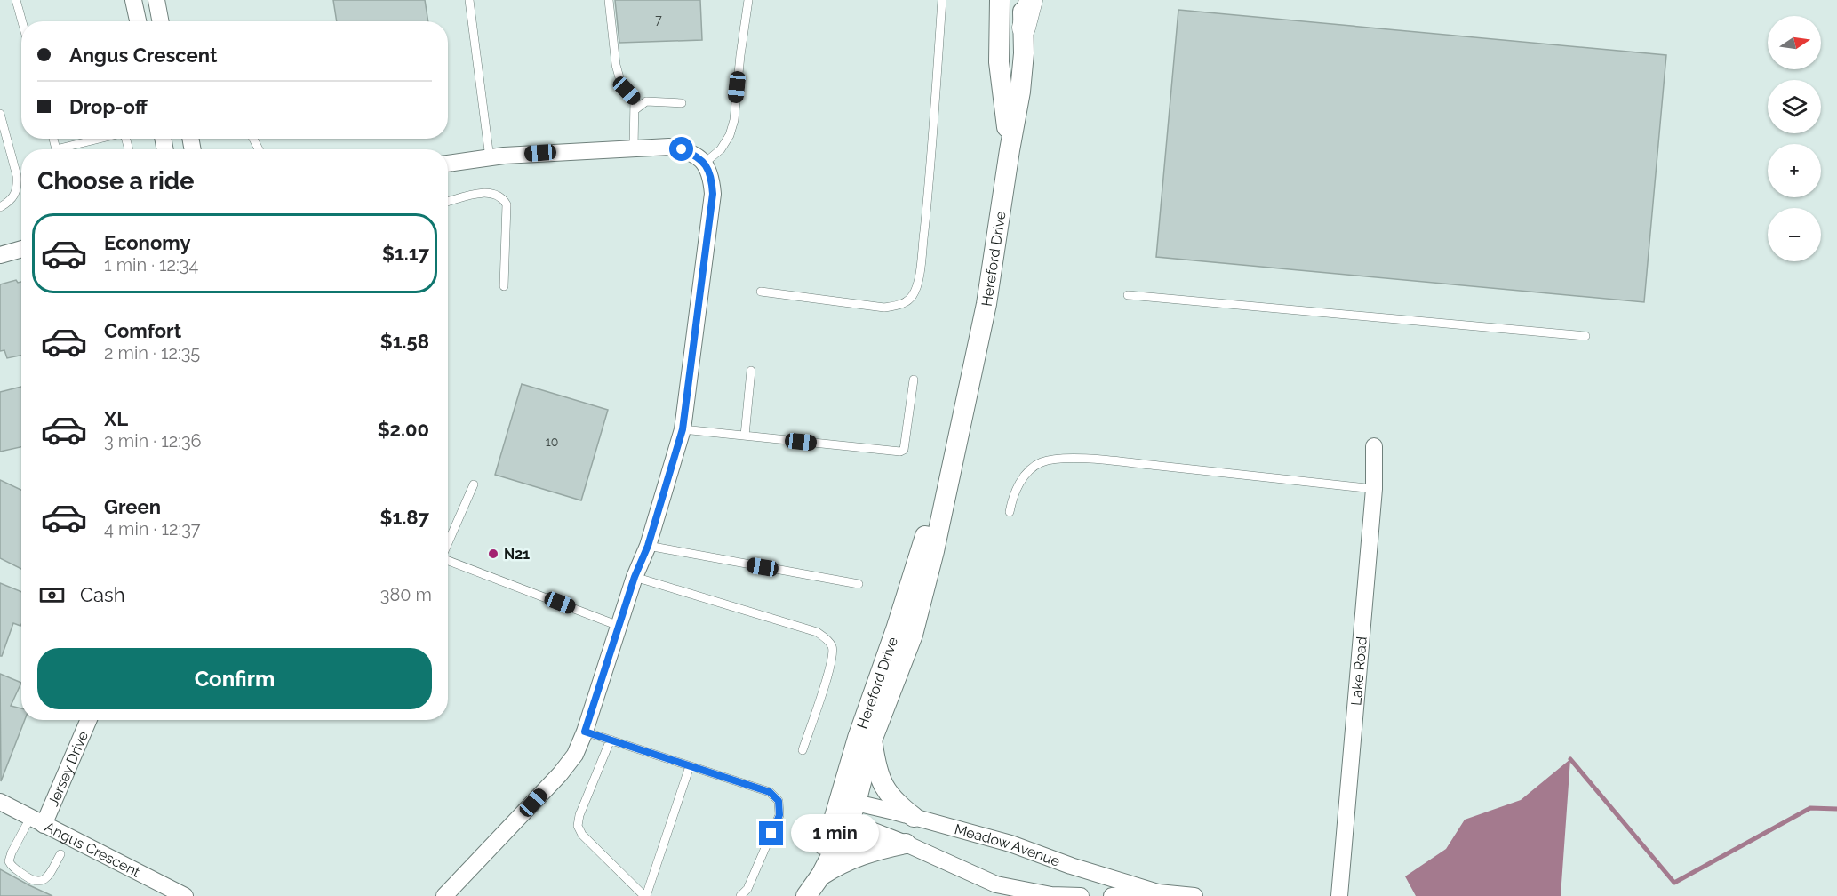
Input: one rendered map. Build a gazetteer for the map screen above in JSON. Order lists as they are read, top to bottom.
{
  "streets": {
    "street": [
      "Hereford Drive",
      "Lake Road",
      "Jersey Drive",
      "Meadow Avenue",
      "Angus Crescent"
    ]
  },
  "crossings": [
    ["Hereford Drive", "Meadow Avenue"],
    ["Jersey Drive", "Angus Crescent"]
  ],
  "places": ["N21"],
  "house_numbers": ["7", "10"],
  "north": "right",
  "page": {
    "map_buttons": ["+", "−"],
    "banner": ["Angus Crescent", "Drop-off"],
    "heading": "Choose a ride",
    "list": [
      {
        "name": "Economy",
        "note": "1 min · 12:34",
        "value": "$1.17"
      },
      {
        "name": "Comfort",
        "note": "2 min · 12:35",
        "value": "$1.58"
      },
      {
        "name": "XL",
        "note": "3 min · 12:36",
        "value": "$2.00"
      },
      {
        "name": "Green",
        "note": "4 min · 12:37",
        "value": "$1.87"
      }
    ],
    "pay": ["Cash", "380 m"],
    "buttons": "Confirm",
    "bubble": "1 min"
  }
}
